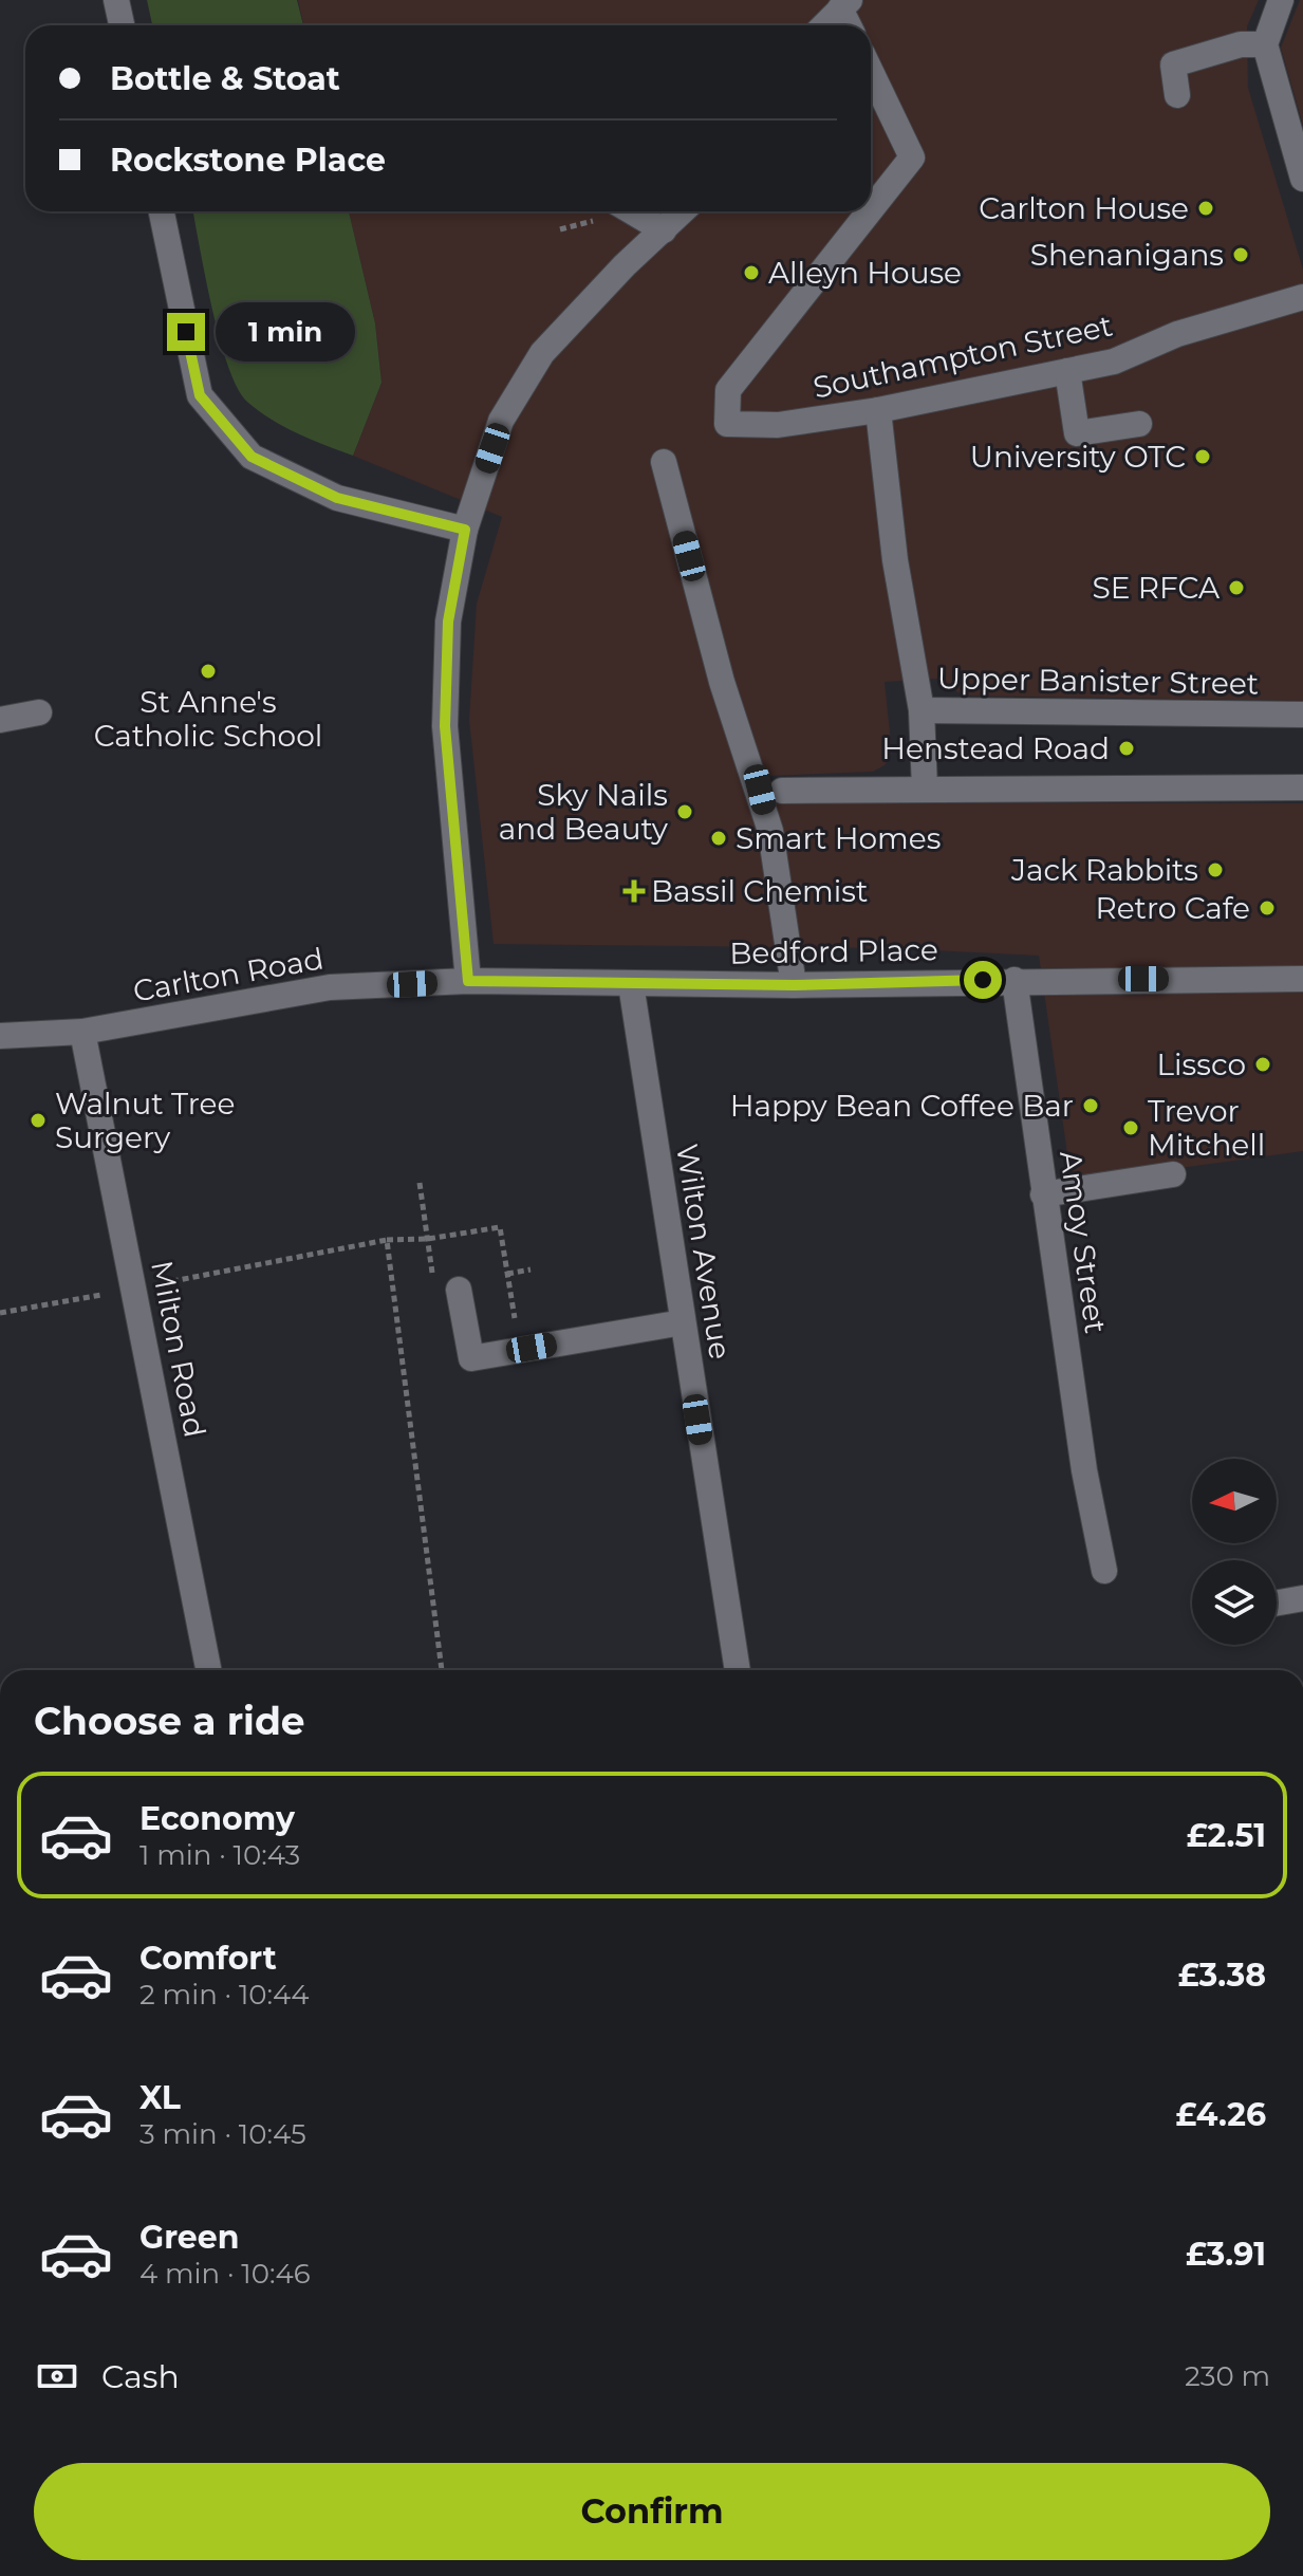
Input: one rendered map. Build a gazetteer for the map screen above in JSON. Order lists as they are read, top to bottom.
{
  "streets": {
    "street": [
      "Southampton Street",
      "Upper Banister Street",
      "Bedford Place",
      "Carlton Road",
      "Amoy Street",
      "Wilton Avenue",
      "Milton Road"
    ]
  },
  "crossings": [
    ["Bedford Place", "Carlton Road"],
    ["Bedford Place", "Amoy Street"],
    ["Bedford Place", "Wilton Avenue"],
    ["Carlton Road", "Milton Road"]
  ],
  "places": {
    "other": [
      "Carlton House",
      "Shenanigans",
      "Alleyn House",
      "University OTC",
      "SE RFCA",
      "St Anne's Catholic School",
      "Henstead Road",
      "Sky Nails and Beauty",
      "Smart Homes",
      "Jack Rabbits",
      "Retro Cafe",
      "Lissco",
      "Happy Bean Coffee Bar",
      "Walnut Tree Surgery",
      "Trevor Mitchell"
    ],
    "health": ["Bassil Chemist"]
  },
  "north": "left",
  "page": {
    "banner": ["Bottle & Stoat", "Rockstone Place"],
    "bubble": "1 min",
    "heading": "Choose a ride",
    "list": [
      {
        "name": "Economy",
        "note": "1 min · 10:43",
        "value": "£2.51"
      },
      {
        "name": "Comfort",
        "note": "2 min · 10:44",
        "value": "£3.38"
      },
      {
        "name": "XL",
        "note": "3 min · 10:45",
        "value": "£4.26"
      },
      {
        "name": "Green",
        "note": "4 min · 10:46",
        "value": "£3.91"
      }
    ],
    "pay": ["Cash", "230 m"],
    "buttons": "Confirm"
  }
}
